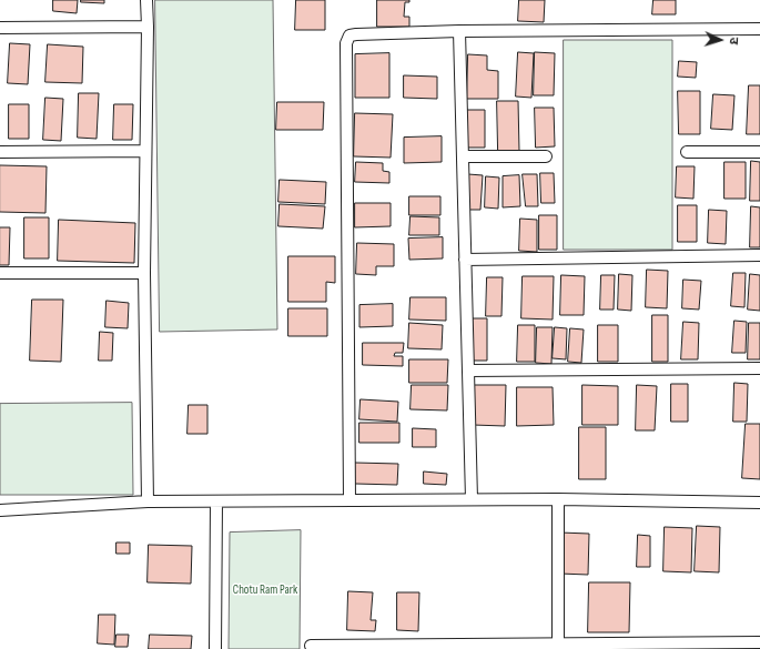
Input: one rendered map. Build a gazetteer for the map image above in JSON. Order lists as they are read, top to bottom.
{
  "parks": ["Chotu Ram Park"],
  "north": "right"
}
